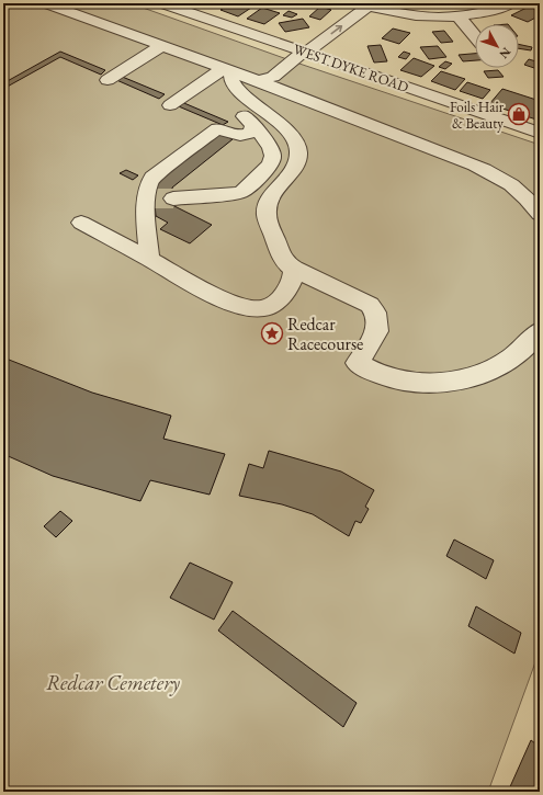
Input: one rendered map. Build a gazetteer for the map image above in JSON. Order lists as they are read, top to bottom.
{
  "streets": {
    "street": ["WEST DYKE ROAD"]
  },
  "parks": ["Redcar Cemetery"],
  "places": {
    "shop": ["Foils Hair & Beauty"],
    "place": ["Redcar Racecourse"]
  },
  "north": "bottom right"
}
